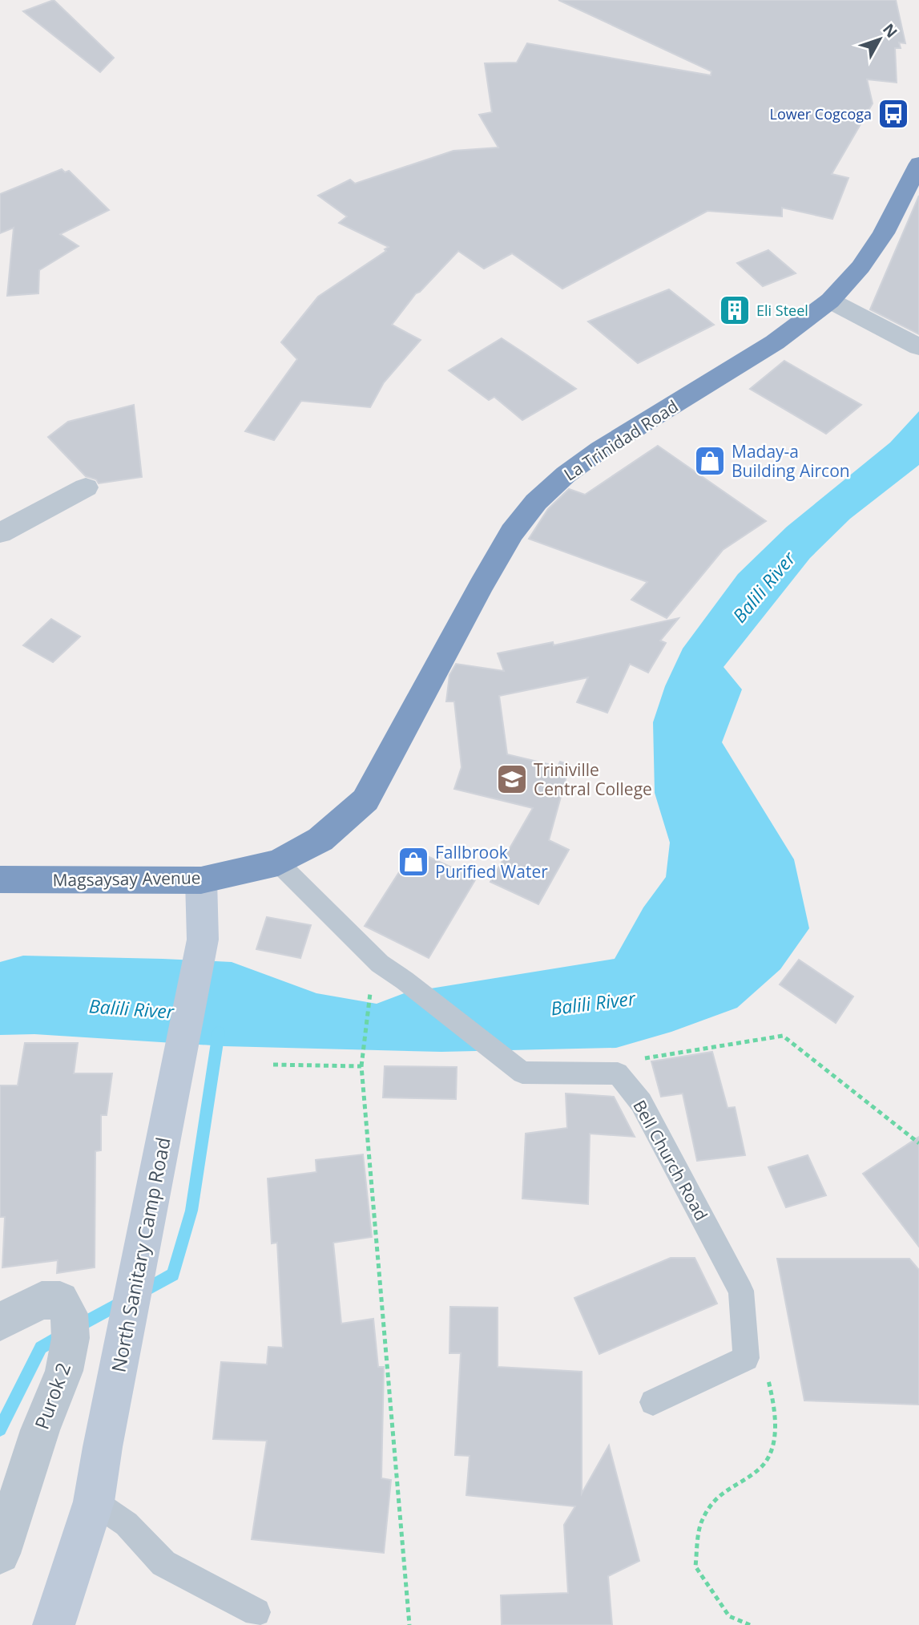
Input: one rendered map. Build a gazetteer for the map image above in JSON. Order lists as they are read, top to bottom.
{
  "streets": {
    "highway": ["La Trinidad Road", "Magsaysay Avenue"],
    "street": ["North Sanitary Camp Road", "Purok 2"],
    "lane": ["Bell Church Road"]
  },
  "crossings": [
    ["La Trinidad Road", "Magsaysay Avenue"],
    ["Magsaysay Avenue", "Bell Church Road"],
    ["Magsaysay Avenue", "North Sanitary Camp Road"]
  ],
  "water": ["Balili River"],
  "places": {
    "bus stop": ["Lower Cogcoga"],
    "building": ["Eli Steel"],
    "shop": ["Maday-a Building Aircon", "Fallbrook Purified Water"],
    "school or university": ["Triniville Central College"]
  },
  "north": "top right"
}
